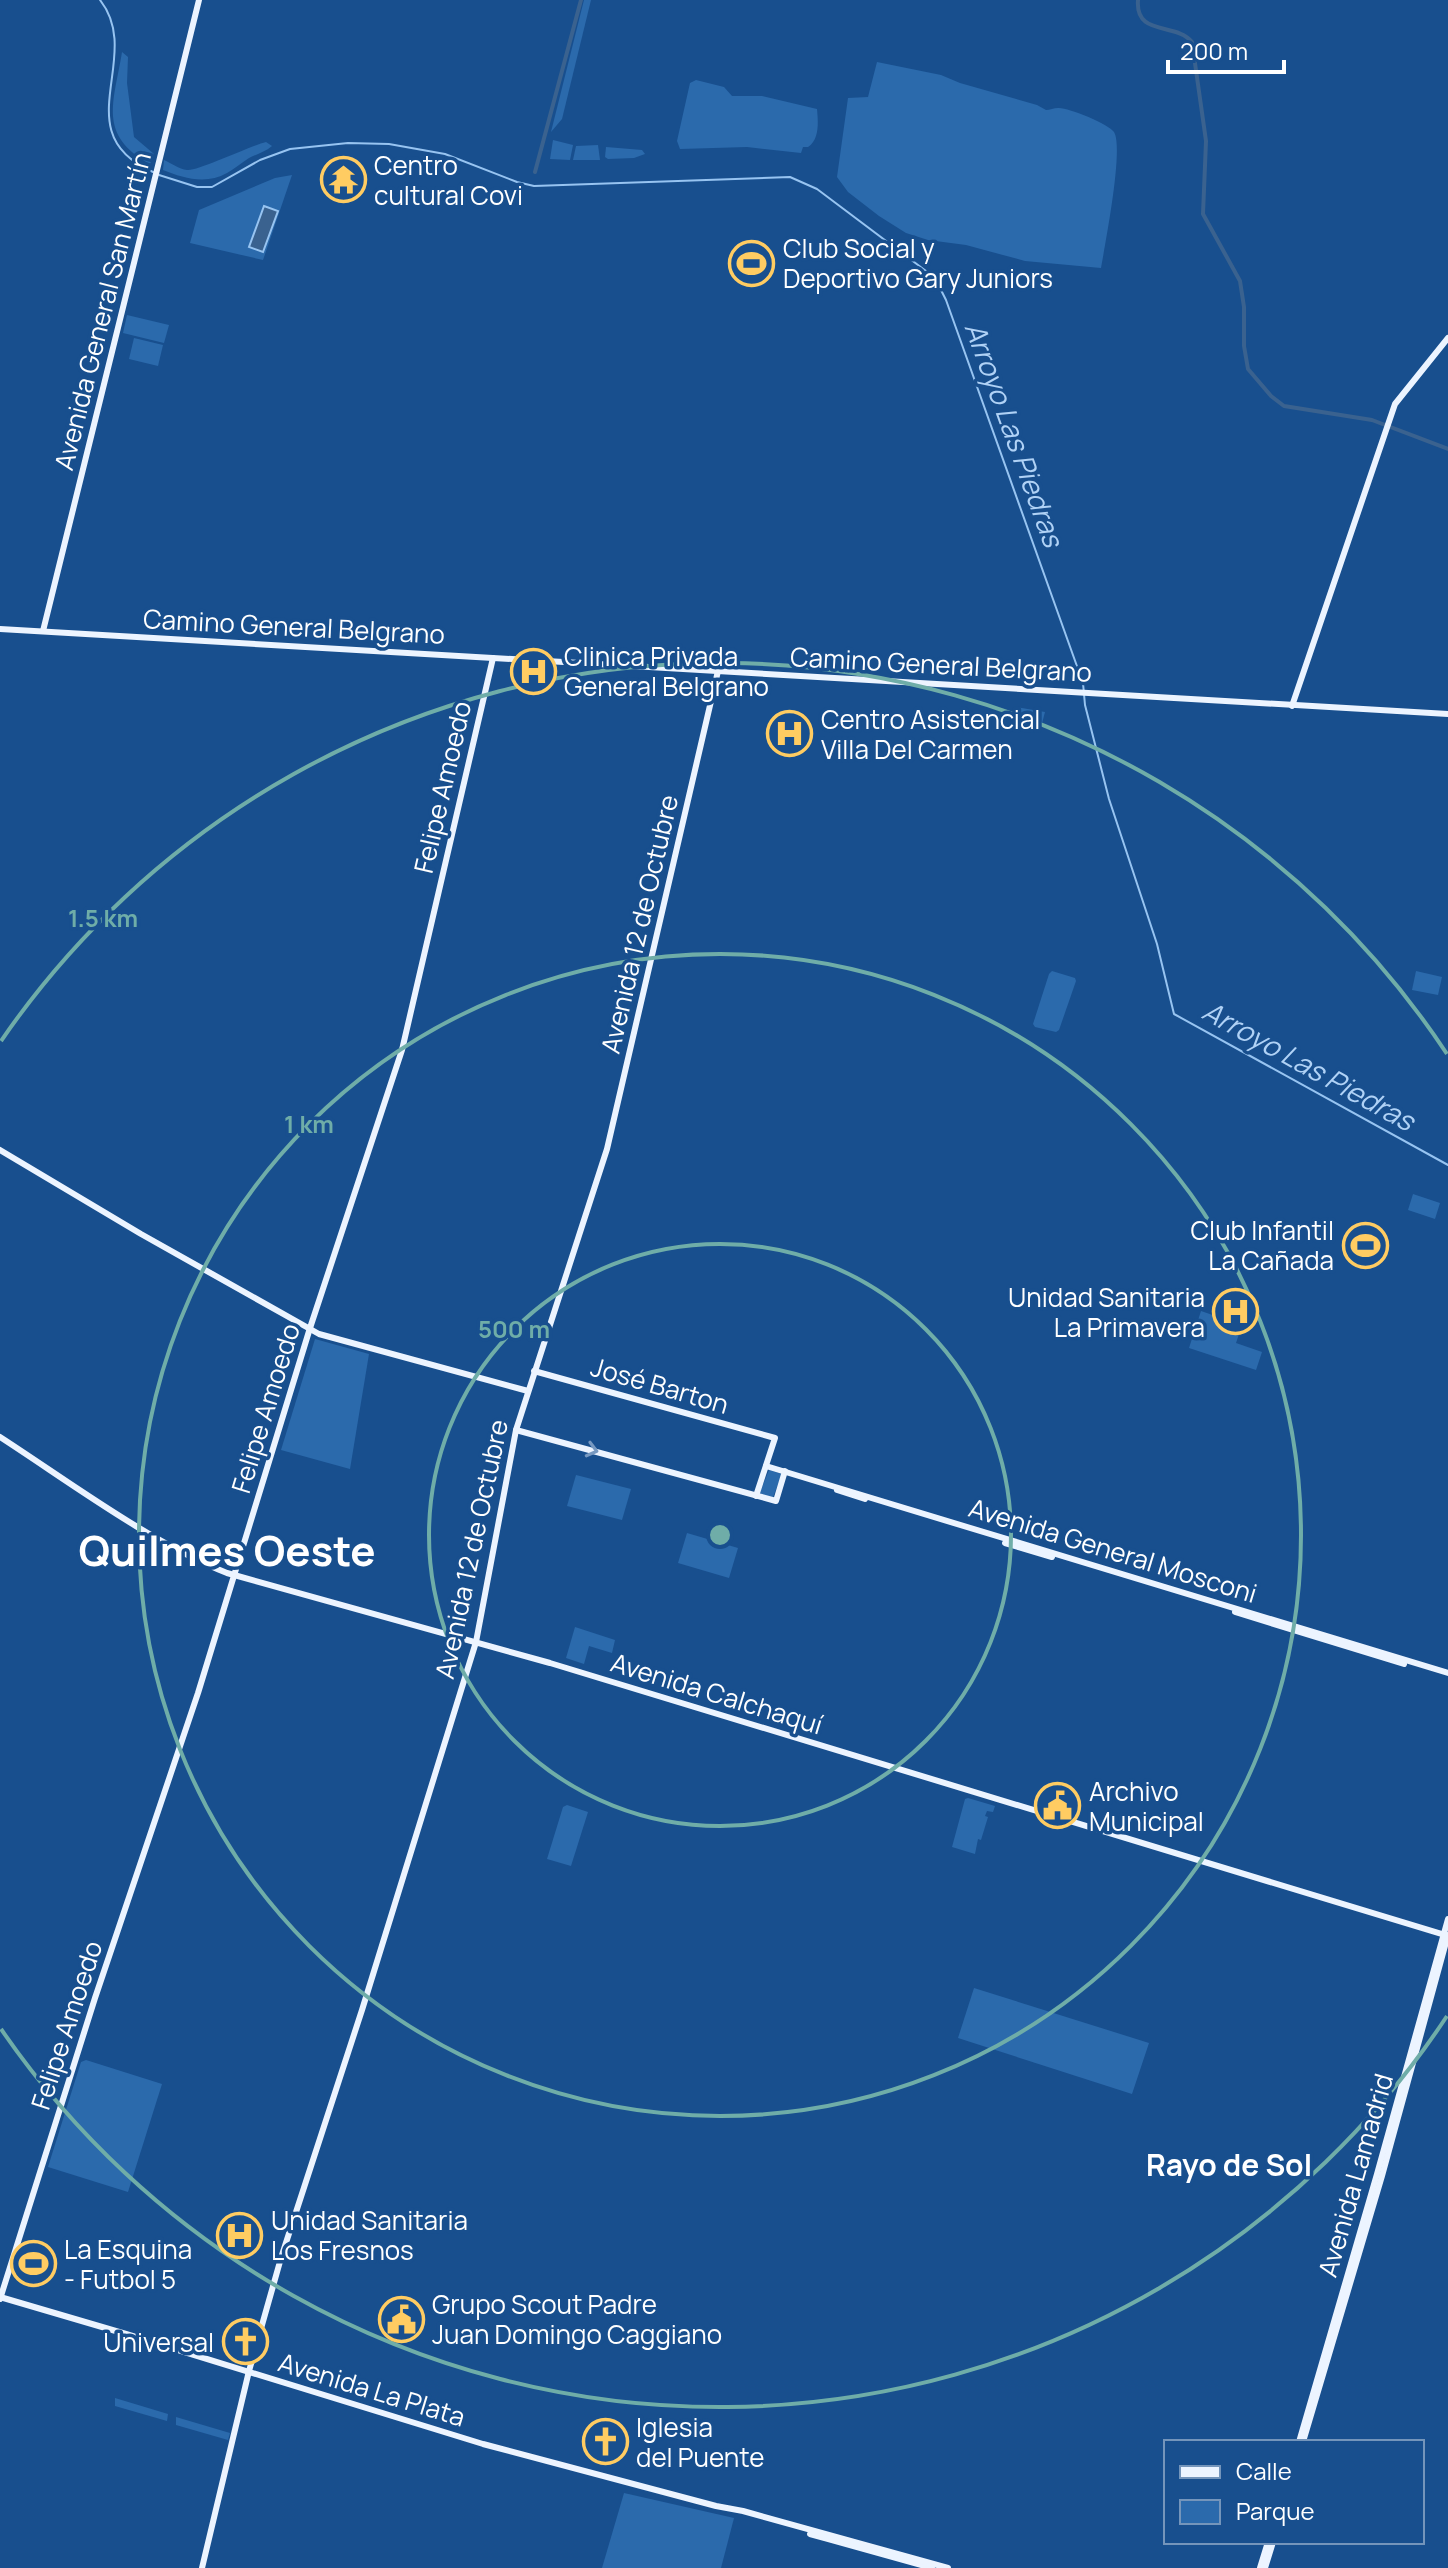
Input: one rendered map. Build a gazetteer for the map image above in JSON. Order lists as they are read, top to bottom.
{
  "streets": {
    "main road": [
      "Avenida General San Martín",
      "Camino General Belgrano",
      "Felipe Amoedo",
      "Avenida 12 de Octubre",
      "José Barton",
      "Avenida General Mosconi",
      "Avenida Calchaquí",
      "Avenida Lamadrid",
      "Avenida La Plata"
    ]
  },
  "crossings": [
    ["Avenida General San Martín", "Camino General Belgrano"],
    ["Camino General Belgrano", "Felipe Amoedo"],
    ["Camino General Belgrano", "Avenida 12 de Octubre"],
    ["Felipe Amoedo", "Avenida Calchaquí"],
    ["Felipe Amoedo", "Avenida La Plata"],
    ["Avenida 12 de Octubre", "José Barton"],
    ["Avenida 12 de Octubre", "Avenida Calchaquí"],
    ["Avenida 12 de Octubre", "Avenida La Plata"],
    ["José Barton", "Avenida General Mosconi"],
    ["Avenida Calchaquí", "Avenida Lamadrid"]
  ],
  "districts": ["Quilmes Oeste", "Rayo de Sol"],
  "water": ["Arroyo Las Piedras"],
  "places": {
    "temple": ["Centro cultural Covi"],
    "sports": ["Club Social y Deportivo Gary Juniors", "Club Infantil La Cañada", "La Esquina - Futbol 5"],
    "hospital": [
      "Clinica Privada General Belgrano",
      "Centro Asistencial Villa Del Carmen",
      "Unidad Sanitaria La Primavera",
      "Unidad Sanitaria Los Fresnos"
    ],
    "public building": ["Archivo Municipal", "Grupo Scout Padre Juan Domingo Caggiano"],
    "church": ["Universal", "Iglesia del Puente"]
  },
  "legend": ["Calle", "Parque"],
  "scale_bar": "200 m",
  "rings": ["1.5 km", "1 km", "500 m"]
}
